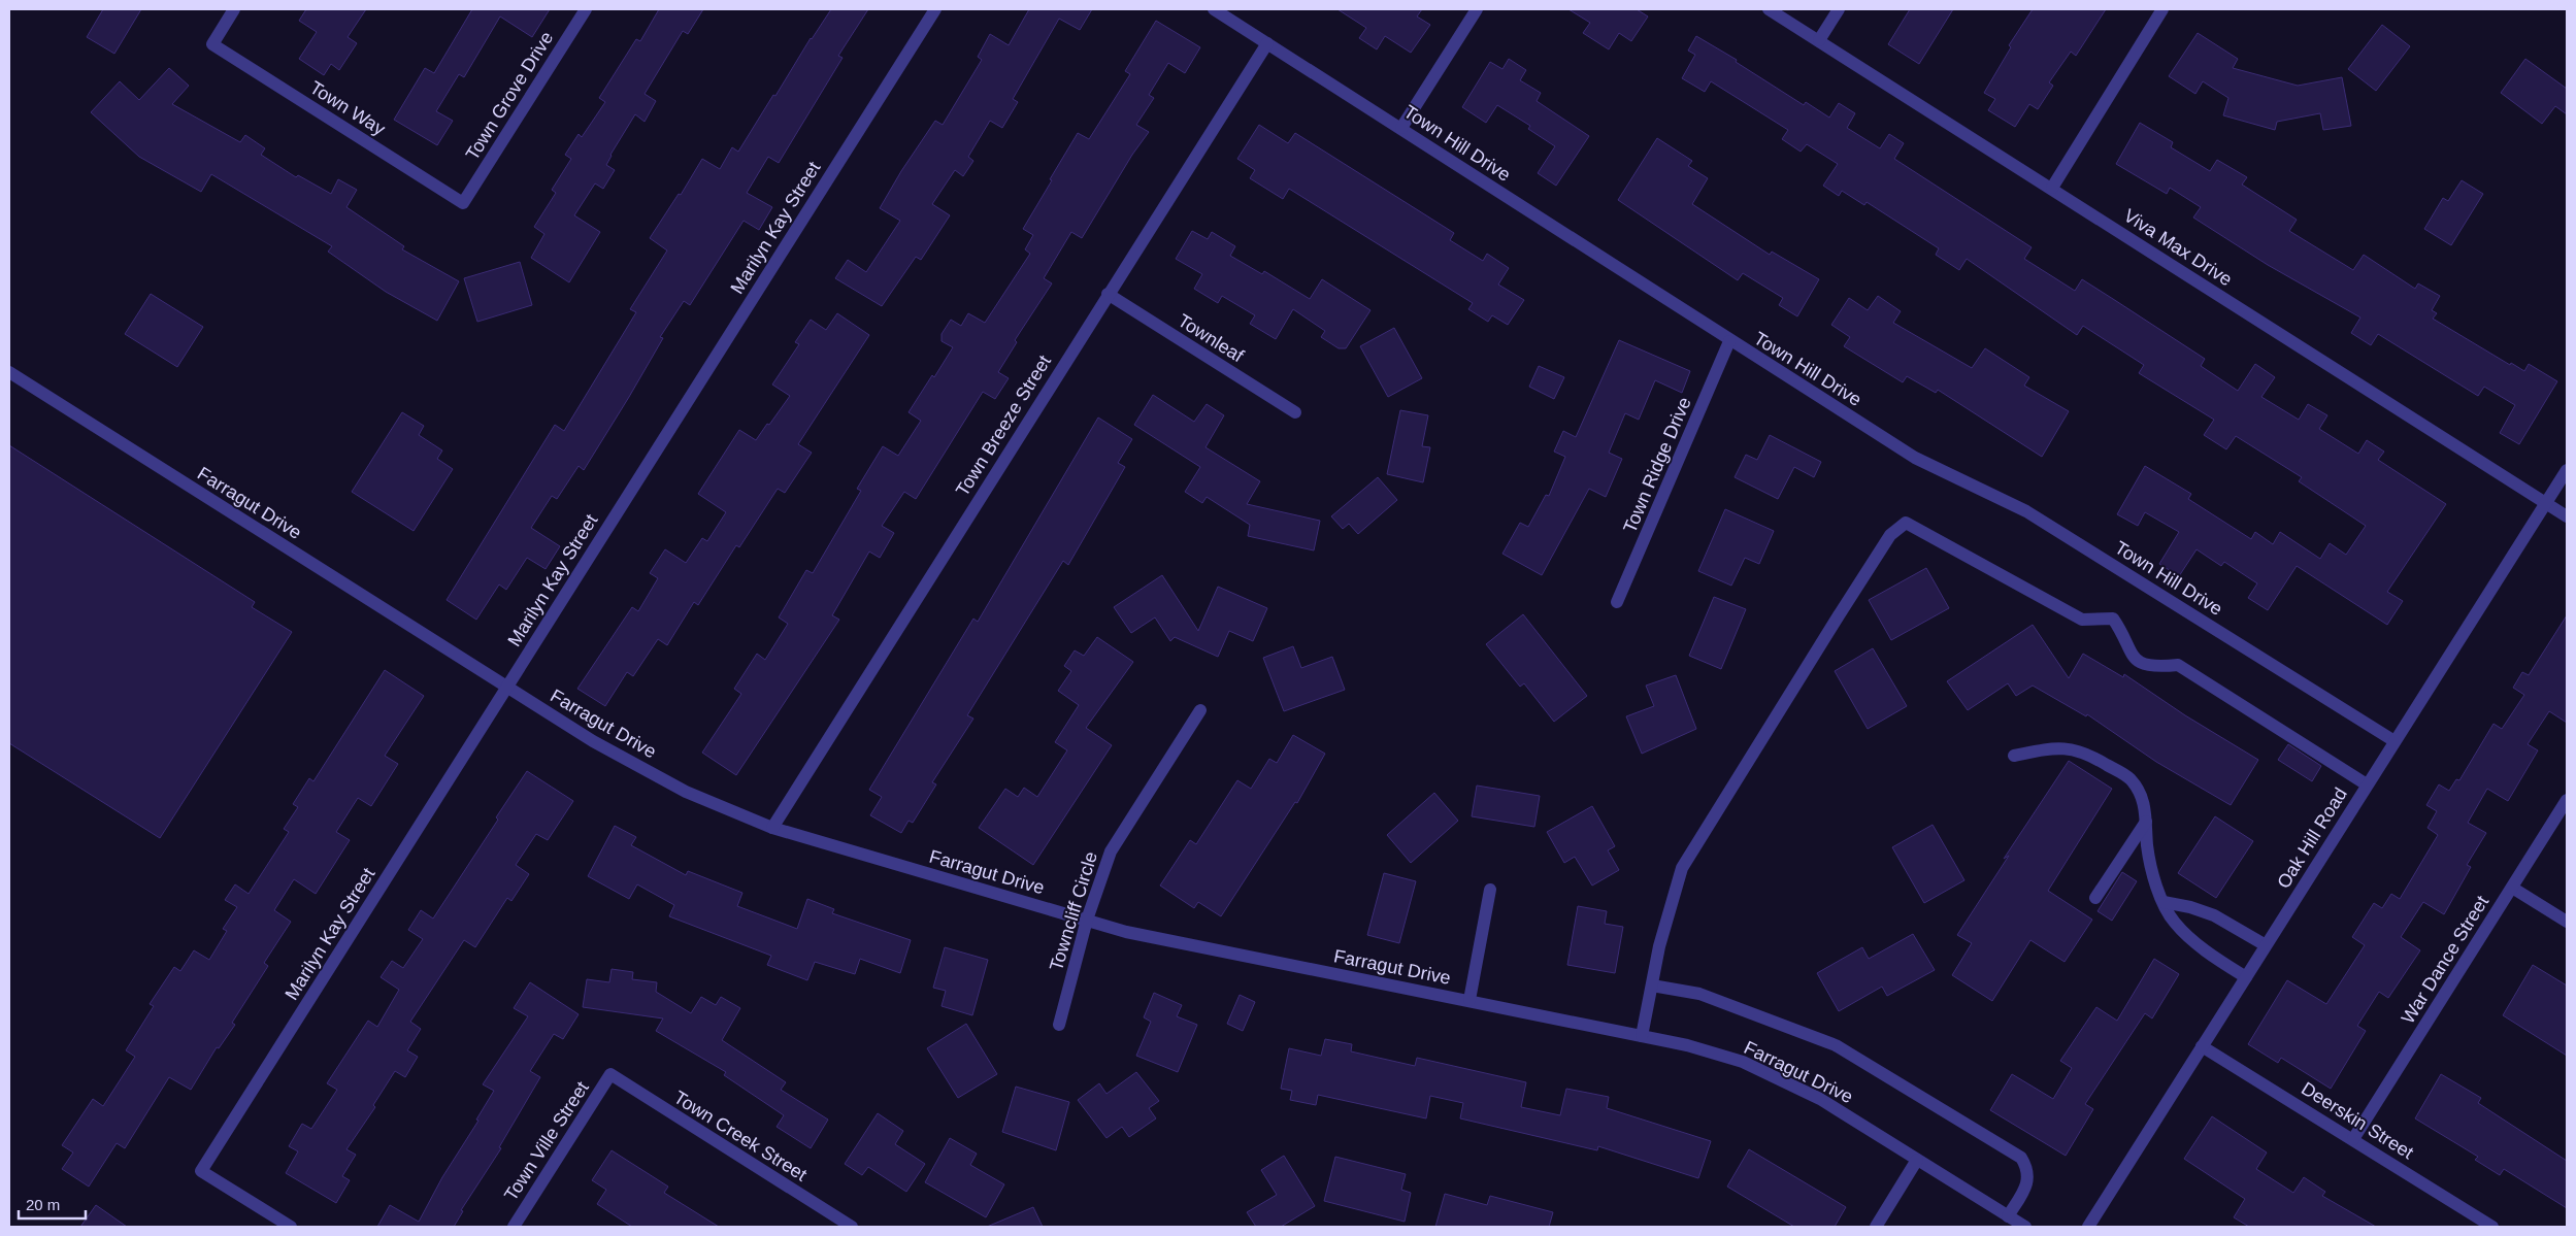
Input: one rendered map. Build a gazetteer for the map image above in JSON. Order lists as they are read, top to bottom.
{
  "streets": {
    "street": [
      "Town Grove Drive",
      "Town Way",
      "Town Hill Drive",
      "Marilyn Kay Street",
      "Viva Max Drive",
      "Townleaf",
      "Town Breeze Street",
      "Town Ridge Drive",
      "Farragut Drive",
      "Oak Hill Road",
      "Towncliff Circle",
      "War Dance Street",
      "Deerskin Street",
      "Town Creek Street",
      "Town Ville Street"
    ]
  },
  "crossings": [
    ["Town Grove Drive", "Town Way"],
    ["Town Hill Drive", "Town Breeze Street"],
    ["Town Hill Drive", "Town Ridge Drive"],
    ["Town Hill Drive", "Oak Hill Road"],
    ["Marilyn Kay Street", "Farragut Drive"],
    ["Viva Max Drive", "Oak Hill Road"],
    ["Townleaf", "Town Breeze Street"],
    ["Town Breeze Street", "Farragut Drive"],
    ["Farragut Drive", "Towncliff Circle"],
    ["Oak Hill Road", "Deerskin Street"],
    ["War Dance Street", "Deerskin Street"],
    ["Town Creek Street", "Town Ville Street"]
  ],
  "scale_bar": "20 m"
}
